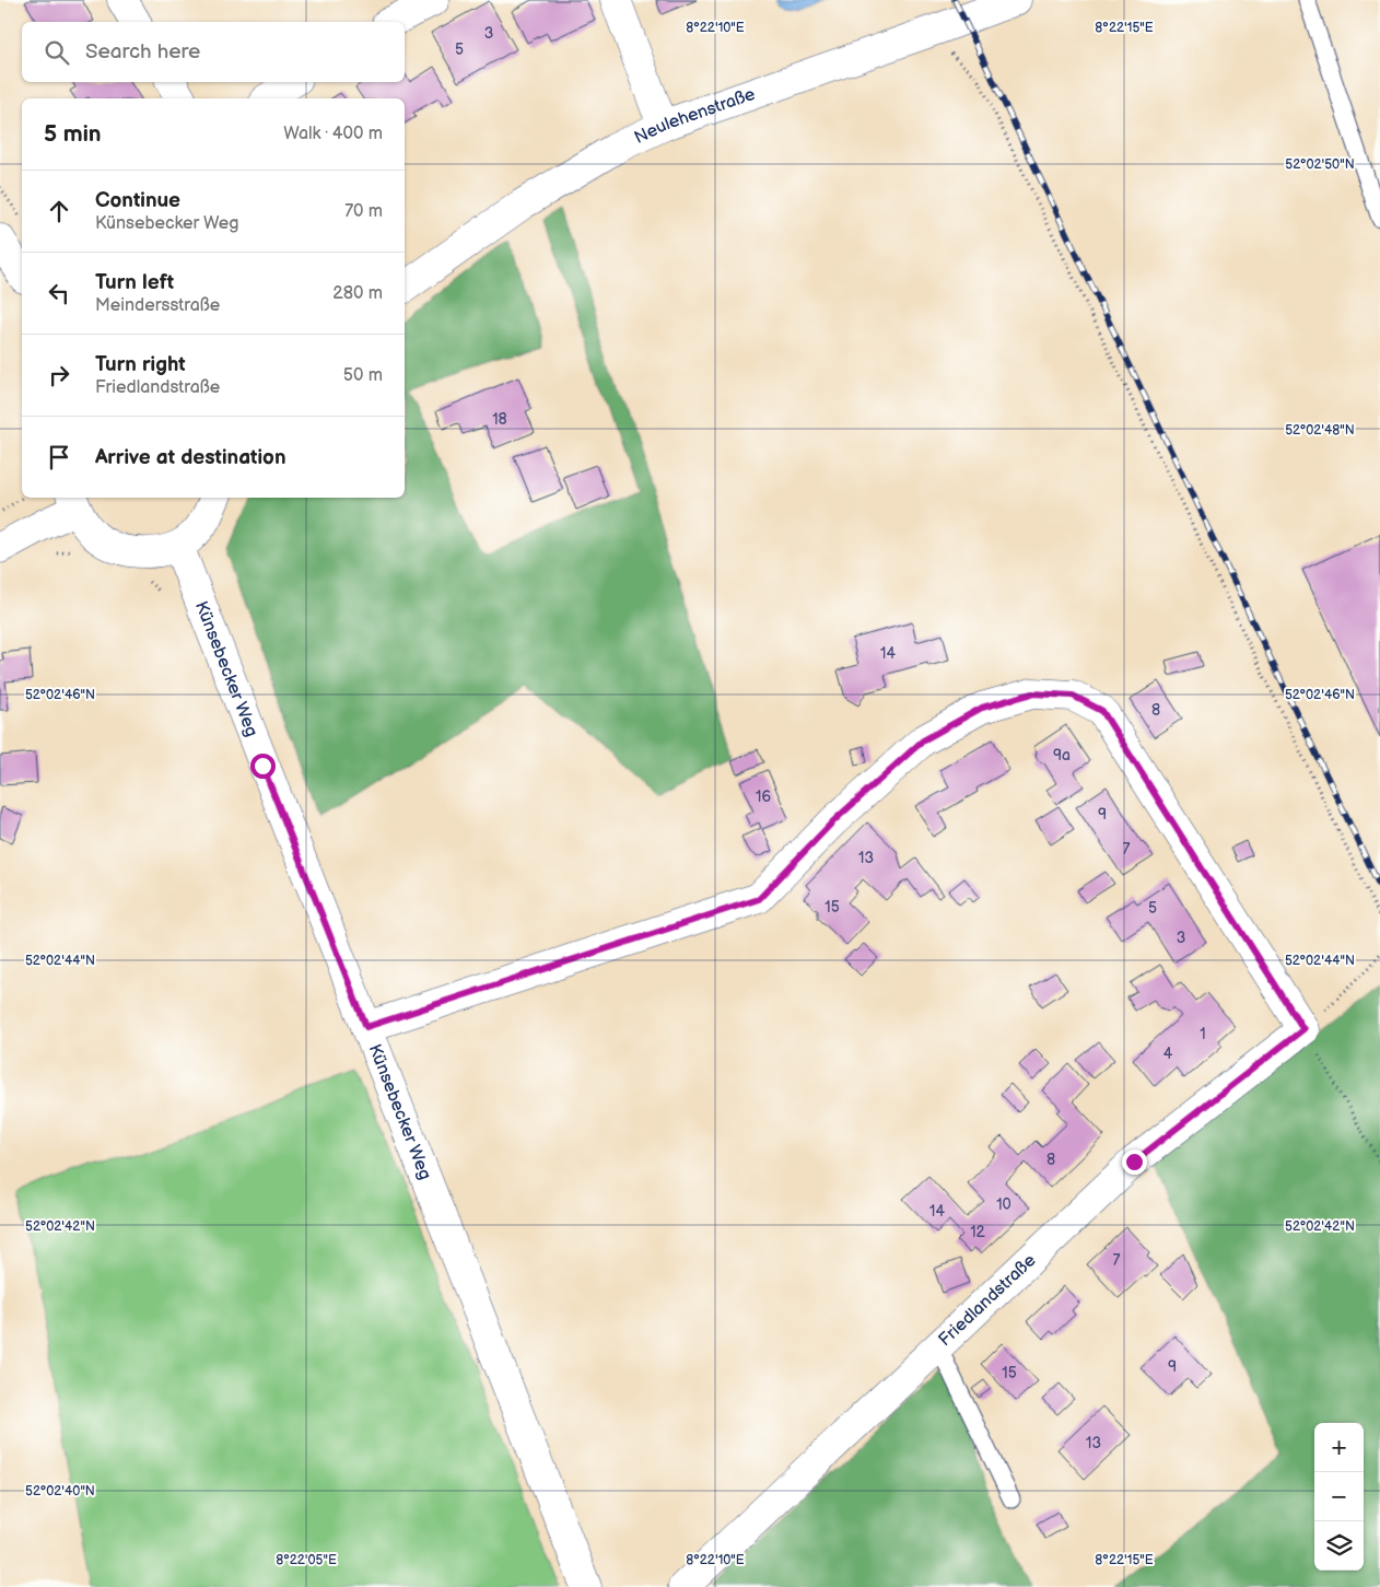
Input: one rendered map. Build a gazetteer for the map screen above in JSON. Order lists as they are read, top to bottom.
{
  "streets": {
    "street": ["Neulehenstraße", "Künsebecker Weg", "Friedlandstraße"]
  },
  "house_numbers": [
    "3",
    "5",
    "18",
    "14",
    "8",
    "9a",
    "16",
    "9",
    "7",
    "13",
    "15",
    "5",
    "3",
    "1",
    "4",
    "8",
    "10",
    "14",
    "12",
    "7",
    "9",
    "15",
    "13"
  ],
  "page": {
    "search": "Search here",
    "heading": ["5 min", "Walk · 400 m"],
    "list": [
      ["Continue", "Künsebecker Weg", "70 m"],
      ["Turn left", "Meindersstraße", "280 m"],
      ["Turn right", "Friedlandstraße", "50 m"],
      "Arrive at destination"
    ],
    "map_buttons": ["+", "−"]
  },
  "coordinates": [
    "8°22'10\"E",
    "8°22'15\"E",
    "52°02'50\"N",
    "52°02'48\"N",
    "52°02'46\"N",
    "52°02'44\"N",
    "52°02'42\"N",
    "52°02'40\"N",
    "8°22'05\"E"
  ]
}
